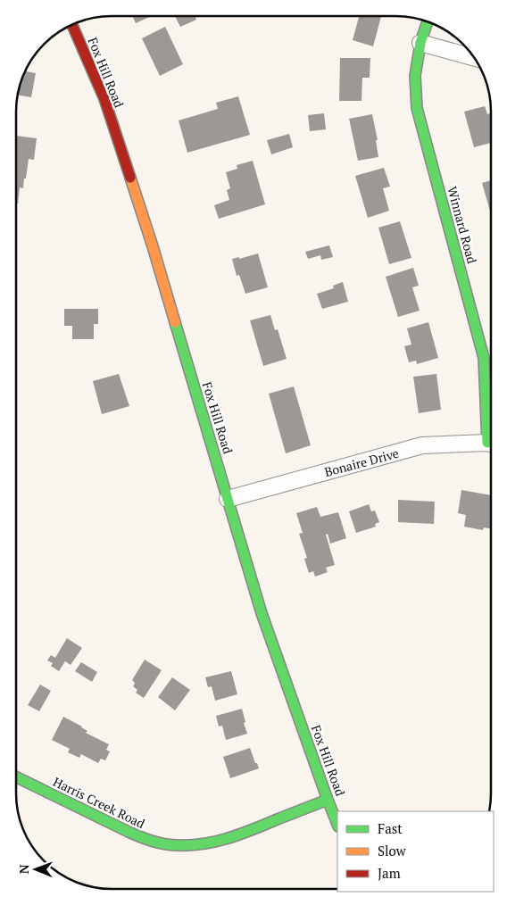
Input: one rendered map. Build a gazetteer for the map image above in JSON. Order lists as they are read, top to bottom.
{
  "streets": {
    "main road": ["Fox Hill Road", "Winnard Road", "Harris Creek Road"],
    "street": ["Bonaire Drive"]
  },
  "crossings": [
    ["Fox Hill Road", "Bonaire Drive"],
    ["Fox Hill Road", "Harris Creek Road"]
  ],
  "legend": ["Fast", "Slow", "Jam"],
  "north": "left"
}
